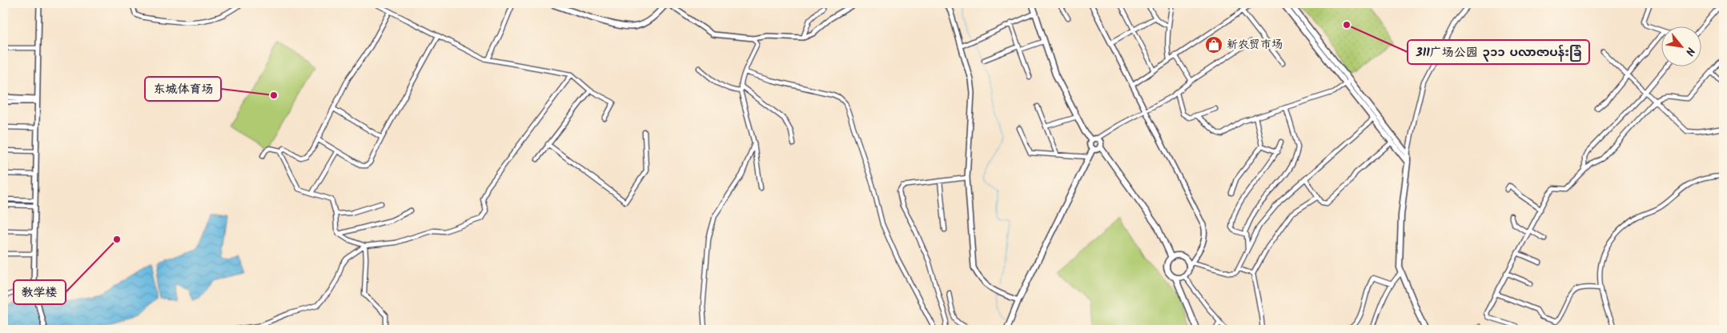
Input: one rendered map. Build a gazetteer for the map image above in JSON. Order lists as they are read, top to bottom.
{
  "places": {
    "other": ["311广场公园 ၃၁၁ ပလာဇာပန်းခြံ", "东城体育场", "教学楼"],
    "shop": ["新农贸市场"]
  },
  "north": "bottom right"
}
